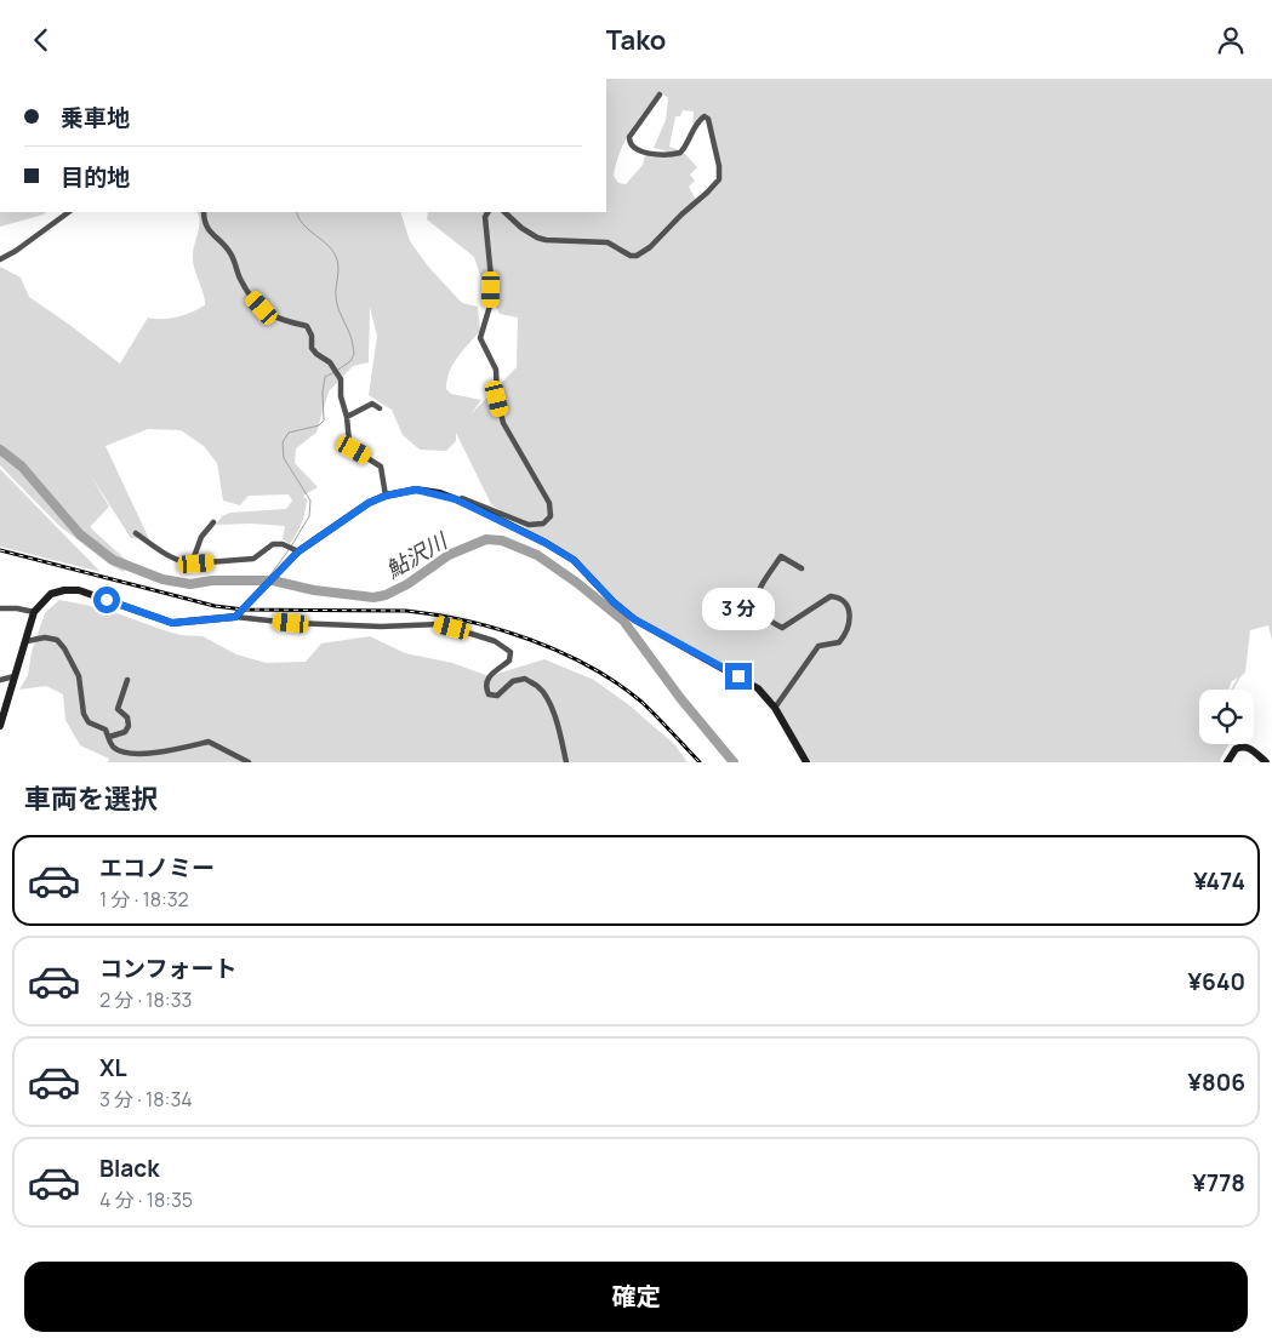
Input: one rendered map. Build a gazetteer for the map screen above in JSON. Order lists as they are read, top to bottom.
{
  "water": ["鮎沢川"],
  "page": {
    "header": "Tako",
    "banner": ["乗車地", "目的地"],
    "bubble": "3 分",
    "heading": "車両を選択",
    "list": [
      {
        "name": "エコノミー",
        "note": "1 分 · 18:32",
        "value": "¥474"
      },
      {
        "name": "コンフォート",
        "note": "2 分 · 18:33",
        "value": "¥640"
      },
      {
        "name": "XL",
        "note": "3 分 · 18:34",
        "value": "¥806"
      },
      {
        "name": "Black",
        "note": "4 分 · 18:35",
        "value": "¥778"
      }
    ],
    "buttons": "確定"
  }
}
